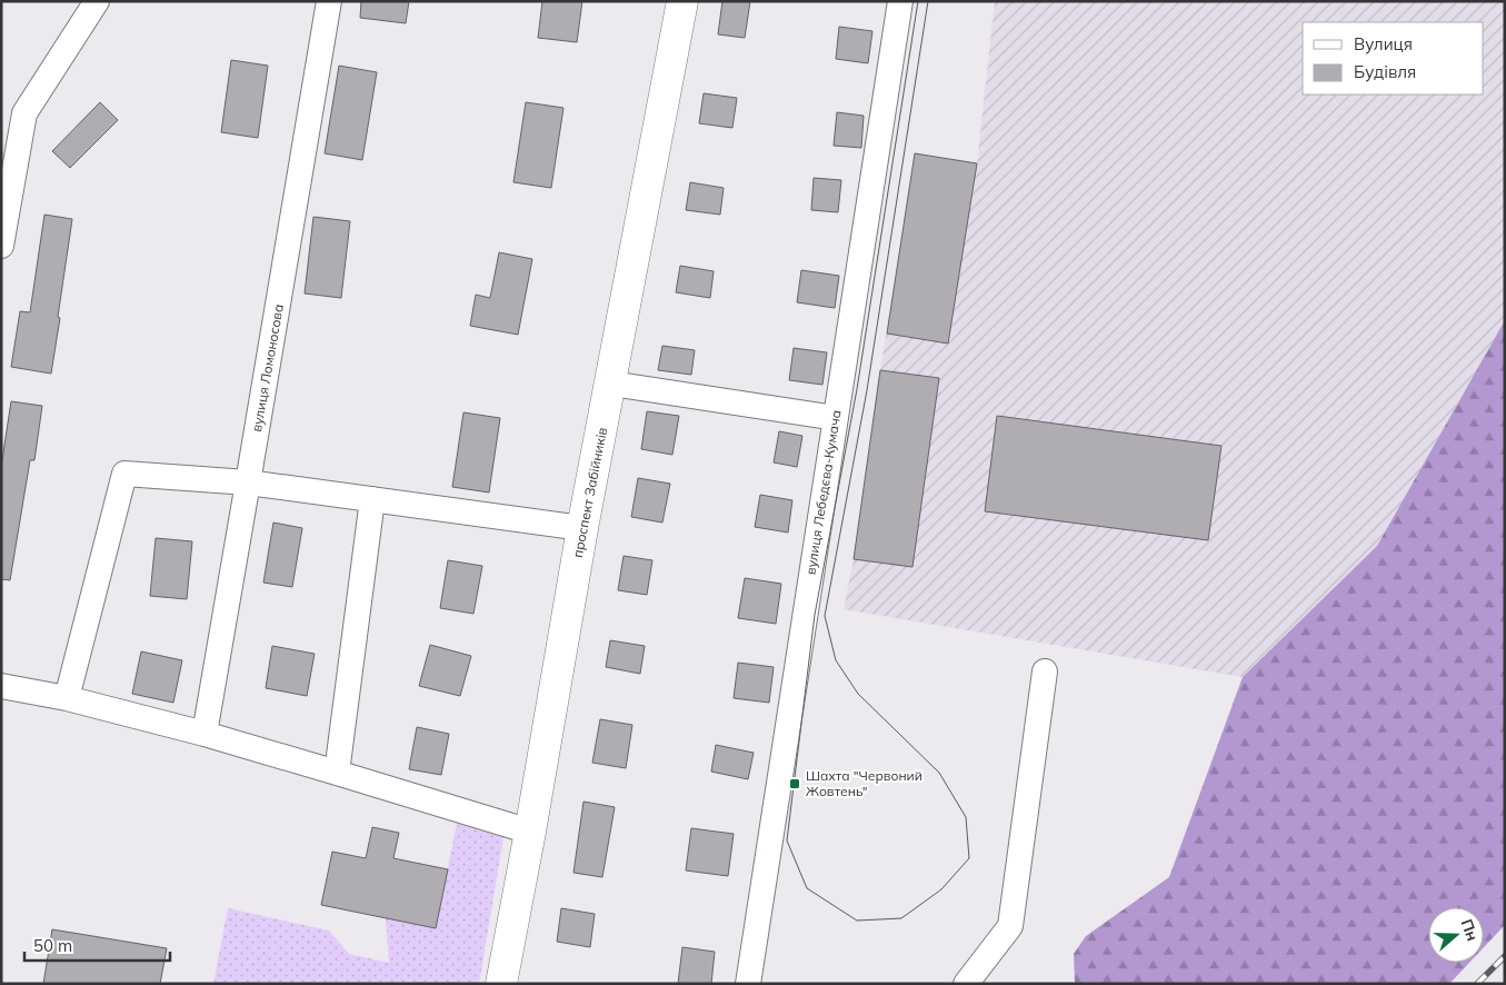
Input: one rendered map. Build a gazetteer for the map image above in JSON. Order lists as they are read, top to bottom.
{
  "streets": {
    "main road": ["проспект Забійників"],
    "street": ["вулиця Ломоносова", "вулиця Лебедєва-Кумача"]
  },
  "places": {
    "transit": ["Шахта \"Червоний Жовтень\""]
  },
  "legend": ["Вулиця", "Будівля"],
  "scale_bar": "50 m",
  "north": "right"
}
